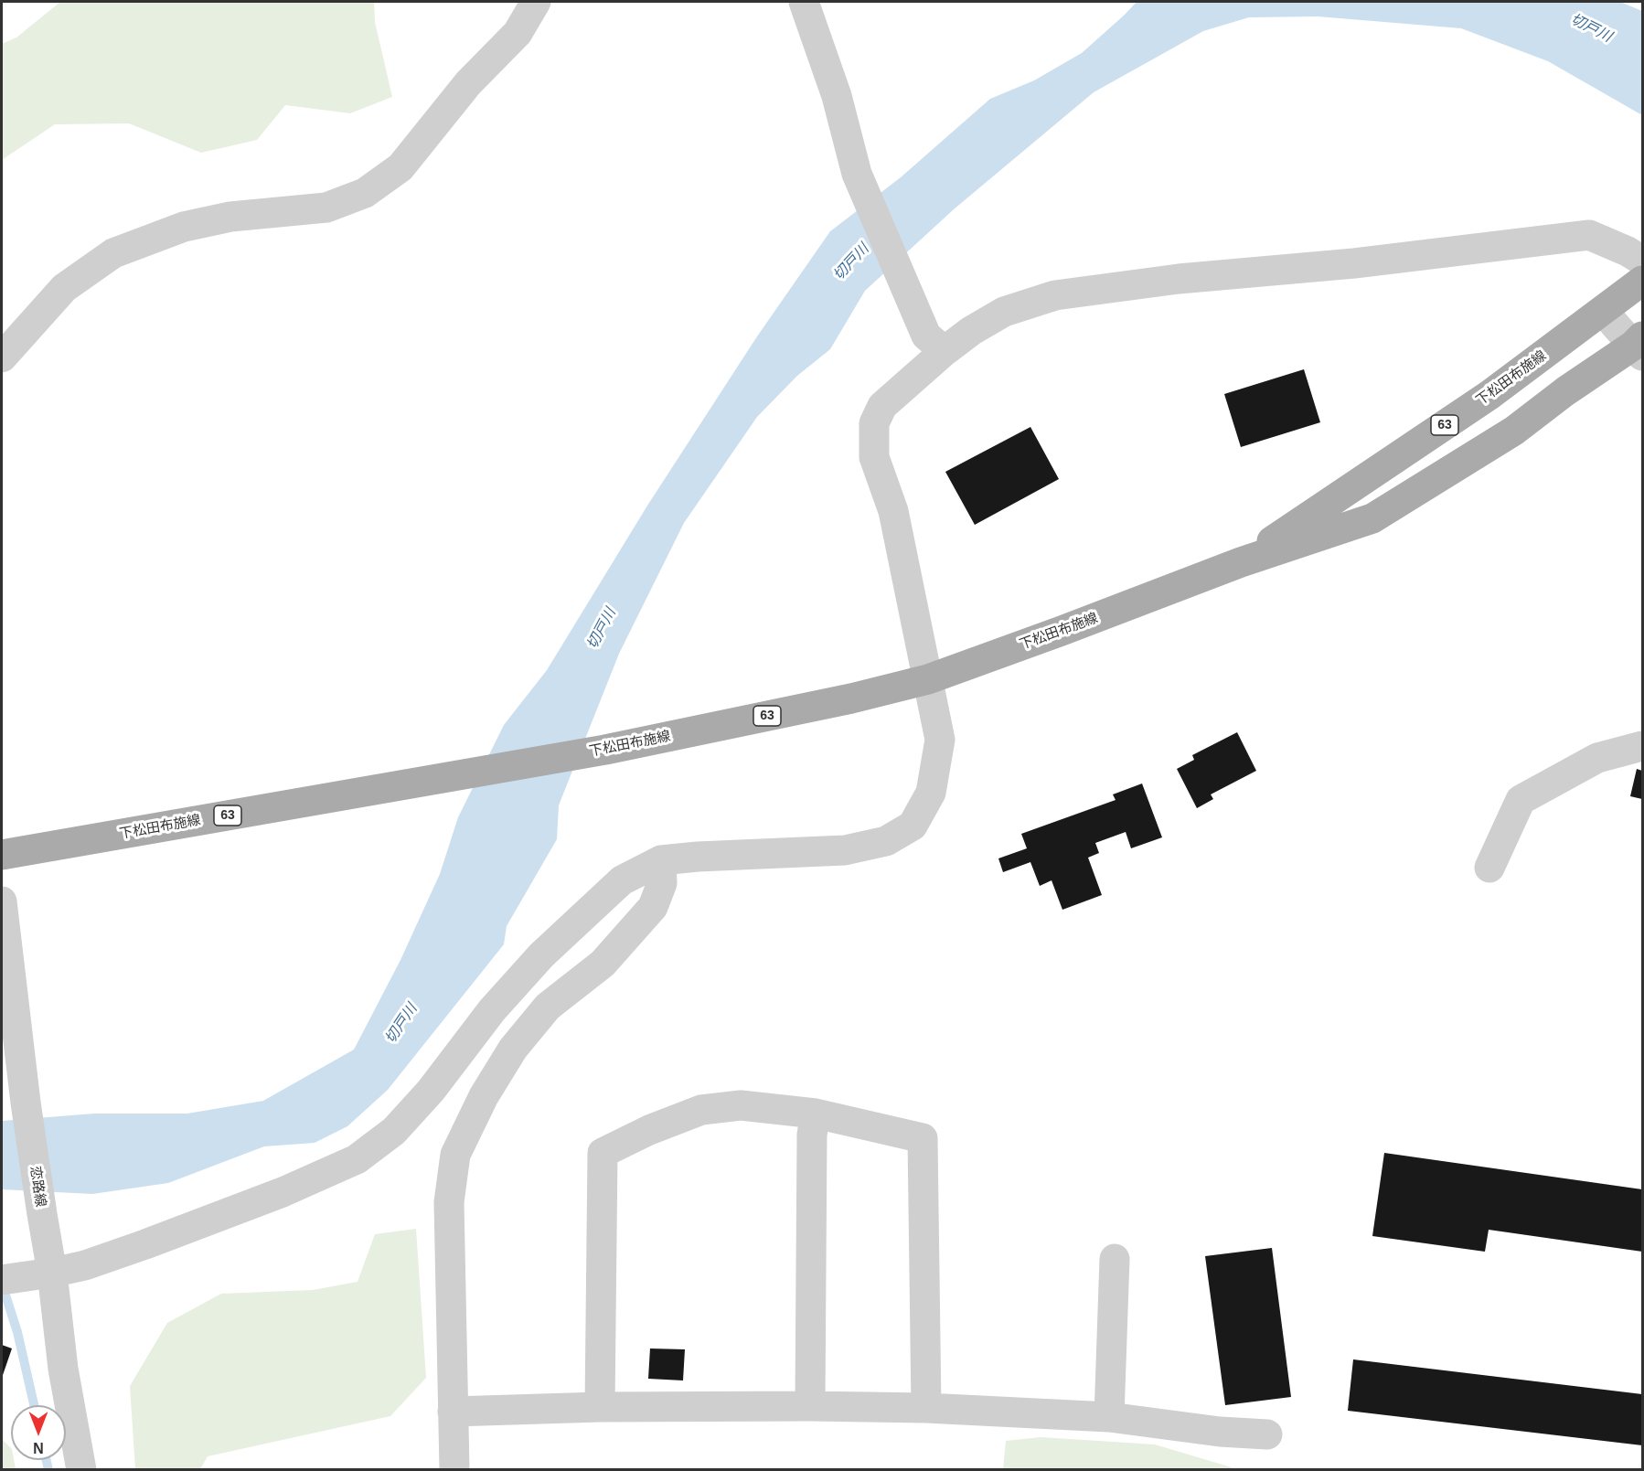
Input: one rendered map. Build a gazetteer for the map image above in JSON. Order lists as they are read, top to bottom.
{
  "streets": {
    "main road": ["下松田布施線", "63"],
    "street": ["恋路線"]
  },
  "water": ["切戸川"],
  "north": "bottom"
}
